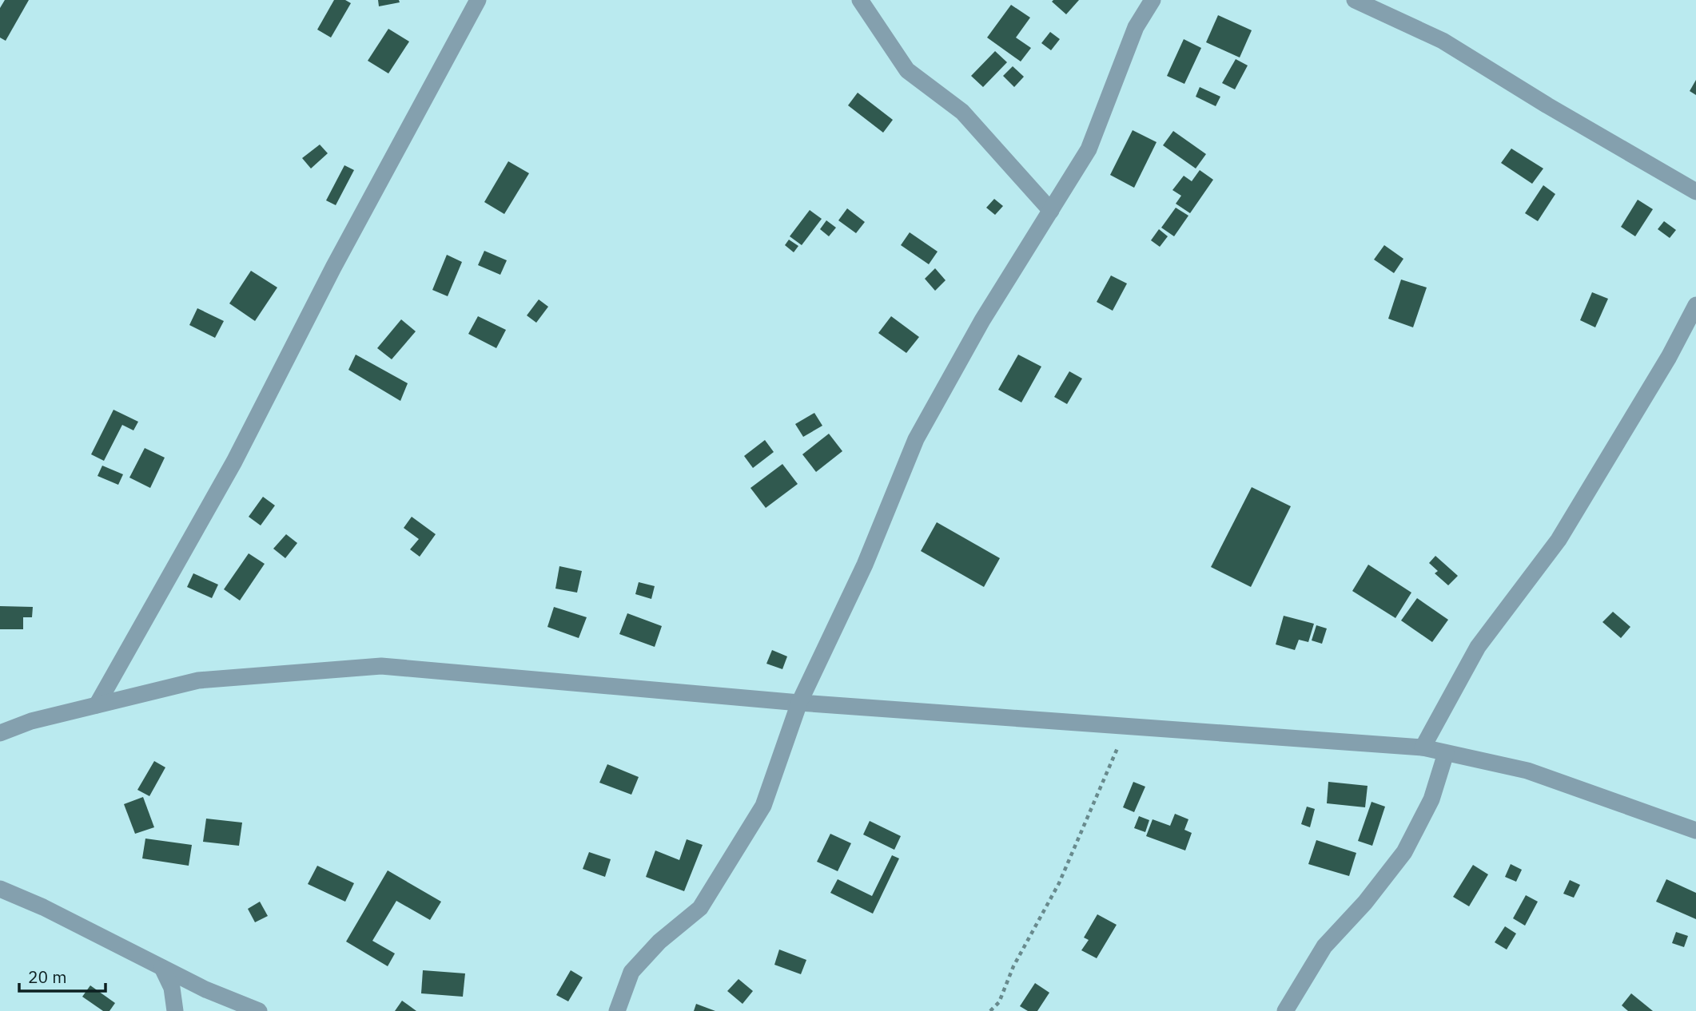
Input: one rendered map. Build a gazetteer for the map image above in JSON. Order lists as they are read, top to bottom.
{
  "scale_bar": "20 m"
}
